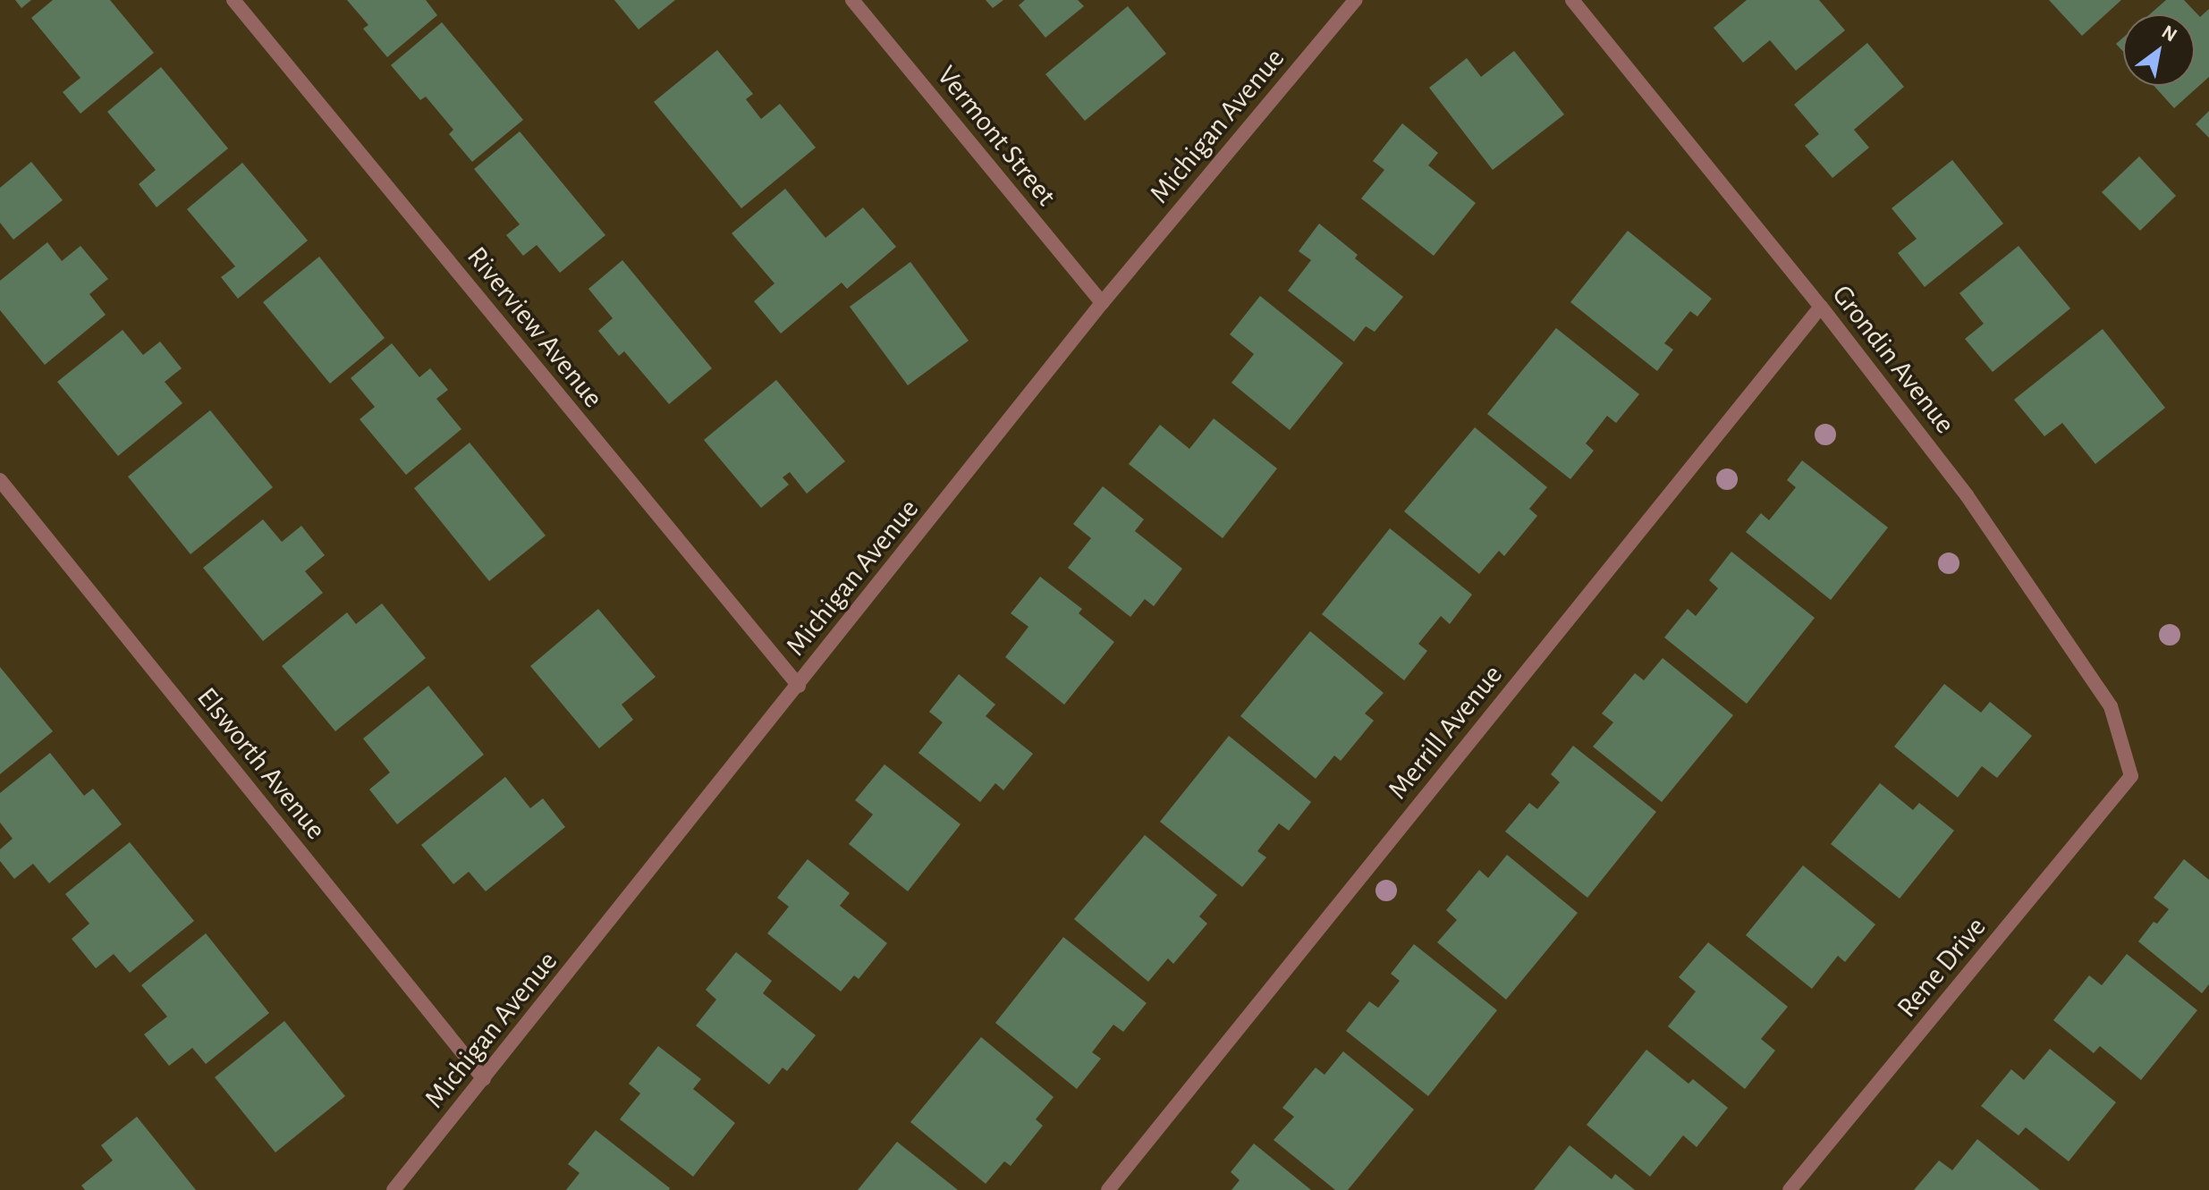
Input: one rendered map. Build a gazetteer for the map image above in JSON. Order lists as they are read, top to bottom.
{
  "streets": {
    "street": [
      "Michigan Avenue",
      "Vermont Street",
      "Riverview Avenue",
      "Grondin Avenue",
      "Merrill Avenue",
      "Elsworth Avenue",
      "Rene Drive"
    ]
  },
  "crossings": [
    ["Michigan Avenue", "Vermont Street"],
    ["Michigan Avenue", "Riverview Avenue"],
    ["Michigan Avenue", "Elsworth Avenue"],
    ["Grondin Avenue", "Merrill Avenue"],
    ["Grondin Avenue", "Rene Drive"]
  ],
  "north": "top right"
}
